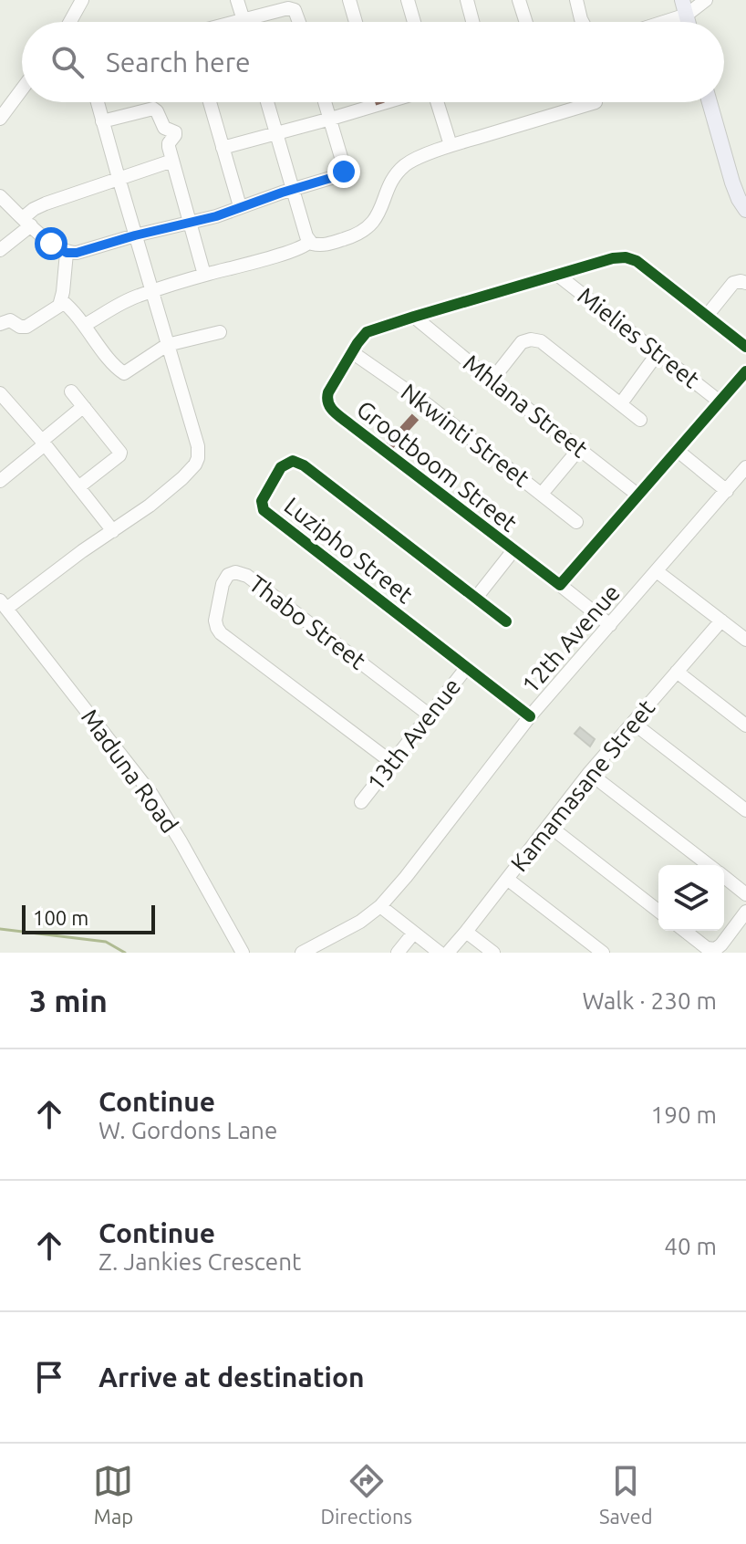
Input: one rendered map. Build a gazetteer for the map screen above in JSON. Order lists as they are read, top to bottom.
{
  "streets": {
    "street": [
      "Mielies Street",
      "Mhlana Street",
      "Nkwinti Street",
      "Grootboom Street",
      "Luzipho Street",
      "Thabo Street",
      "12th Avenue",
      "13th Avenue",
      "Maduna Road",
      "Kamamasane Street"
    ]
  },
  "crossings": [
    ["Mielies Street", "Grootboom Street"],
    ["Mhlana Street", "Grootboom Street"],
    ["Nkwinti Street", "Grootboom Street"],
    ["Grootboom Street", "12th Avenue"],
    ["Luzipho Street", "12th Avenue"],
    ["Luzipho Street", "13th Avenue"],
    ["Thabo Street", "13th Avenue"]
  ],
  "scale_bar": "100 m",
  "page": {
    "search": "Search here",
    "scale": "100 m",
    "heading": ["3 min", "Walk · 230 m"],
    "list": [
      ["Continue", "W. Gordons Lane", "190 m"],
      ["Continue", "Z. Jankies Crescent", "40 m"],
      "Arrive at destination"
    ],
    "nav": ["Map", "Directions", "Saved"]
  }
}
